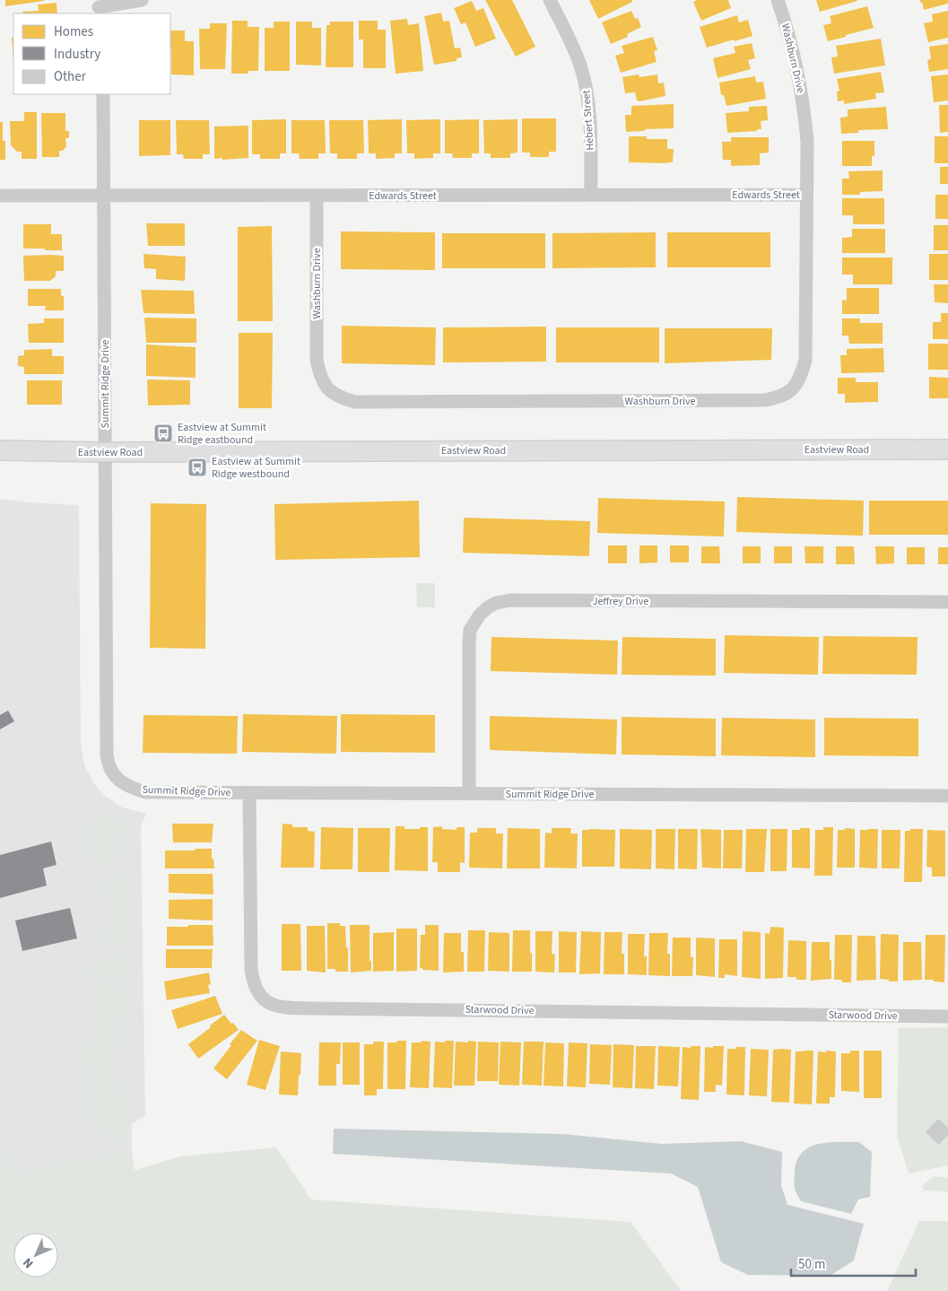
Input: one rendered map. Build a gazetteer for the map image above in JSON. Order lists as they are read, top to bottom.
{
  "streets": {
    "street": [
      "Washburn Drive",
      "Hebert Street",
      "Edwards Street",
      "Summit Ridge Drive",
      "Eastview Road",
      "Jeffrey Drive",
      "Starwood Drive"
    ]
  },
  "crossings": [
    ["Washburn Drive", "Edwards Street"],
    ["Hebert Street", "Edwards Street"],
    ["Edwards Street", "Summit Ridge Drive"],
    ["Summit Ridge Drive", "Eastview Road"],
    ["Summit Ridge Drive", "Jeffrey Drive"],
    ["Summit Ridge Drive", "Starwood Drive"]
  ],
  "places": {
    "bus stop": ["Eastview at Summit Ridge eastbound", "Eastview at Summit Ridge westbound"]
  },
  "legend": ["Homes", "Industry", "Other"],
  "scale_bar": "50 m",
  "north": "bottom left"
}
